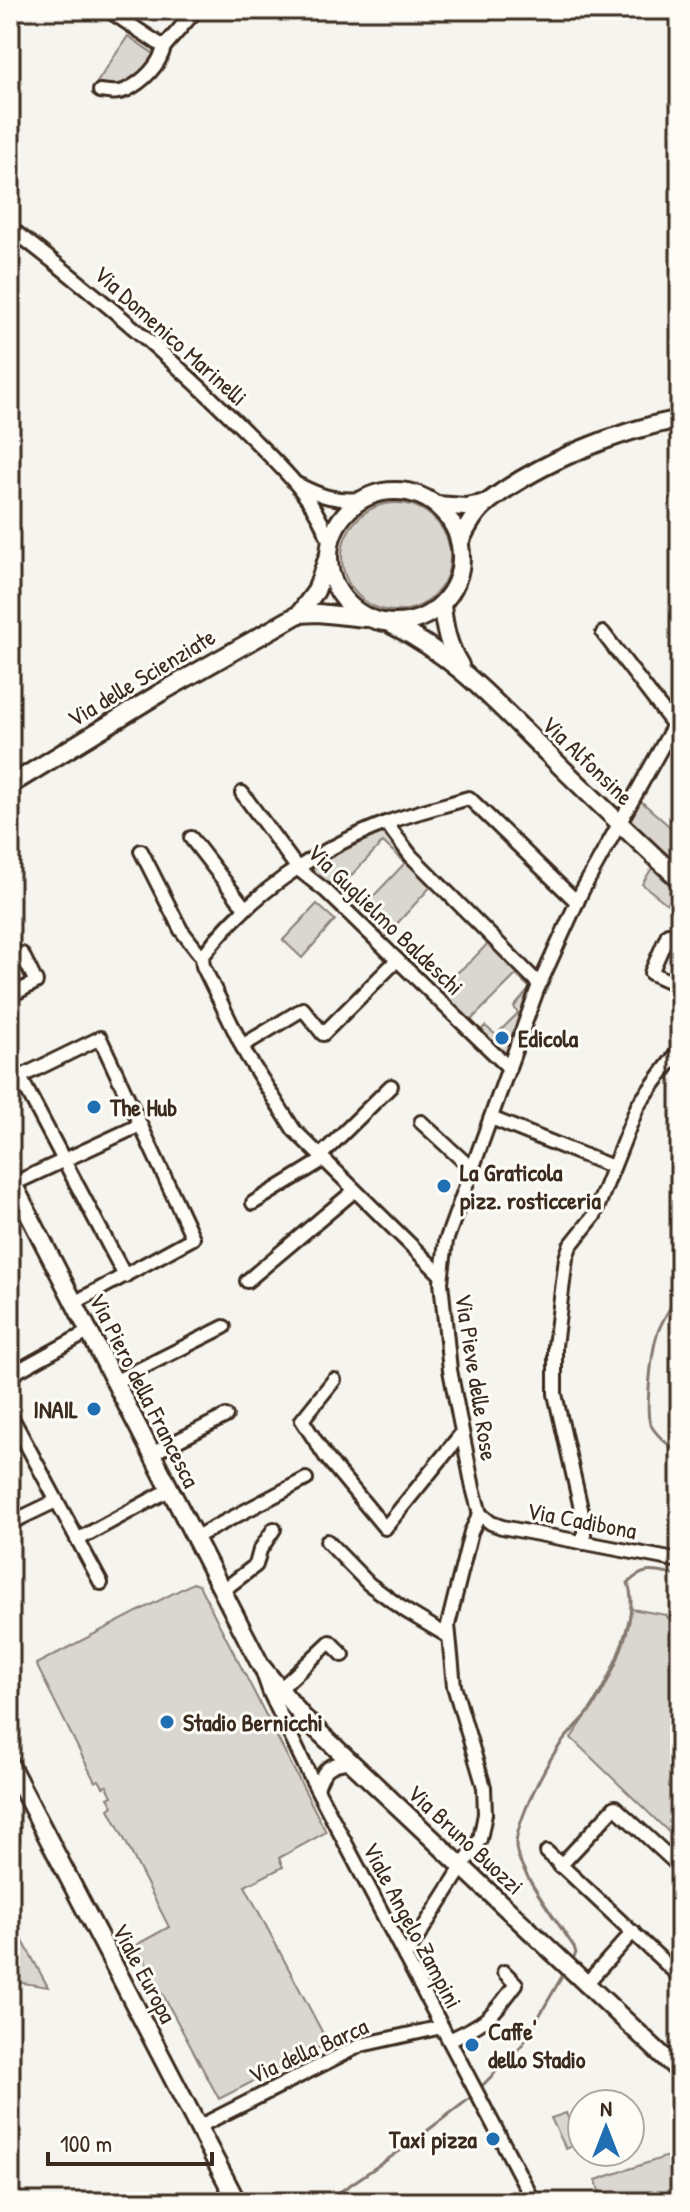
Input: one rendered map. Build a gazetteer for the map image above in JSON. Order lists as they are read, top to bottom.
{
  "streets": {
    "main road": [
      "Via delle Scienziate",
      "Via Alfonsine",
      "Via Piero della Francesca",
      "Via Bruno Buozzi",
      "Viale Europa"
    ],
    "street": [
      "Via Domenico Marinelli",
      "Via Guglielmo Baldeschi",
      "Via Pieve delle Rose",
      "Via Cadibona",
      "Viale Angelo Zampini",
      "Via della Barca"
    ]
  },
  "crossings": [
    ["Via delle Scienziate", "Via Alfonsine"],
    ["Via Alfonsine", "Via Pieve delle Rose"],
    ["Via Guglielmo Baldeschi", "Via Pieve delle Rose"],
    ["Via Pieve delle Rose", "Via Cadibona"],
    ["Via Piero della Francesca", "Via Bruno Buozzi"],
    ["Via Bruno Buozzi", "Viale Angelo Zampini"],
    ["Viale Angelo Zampini", "Via della Barca"],
    ["Viale Europa", "Via della Barca"]
  ],
  "places": [
    "Edicola",
    "The Hub",
    "La Graticola pizz. rosticceria",
    "INAIL",
    "Stadio Bernicchi",
    "Caffe' dello Stadio",
    "Taxi pizza"
  ],
  "scale_bar": "100 m",
  "north": "top"
}
